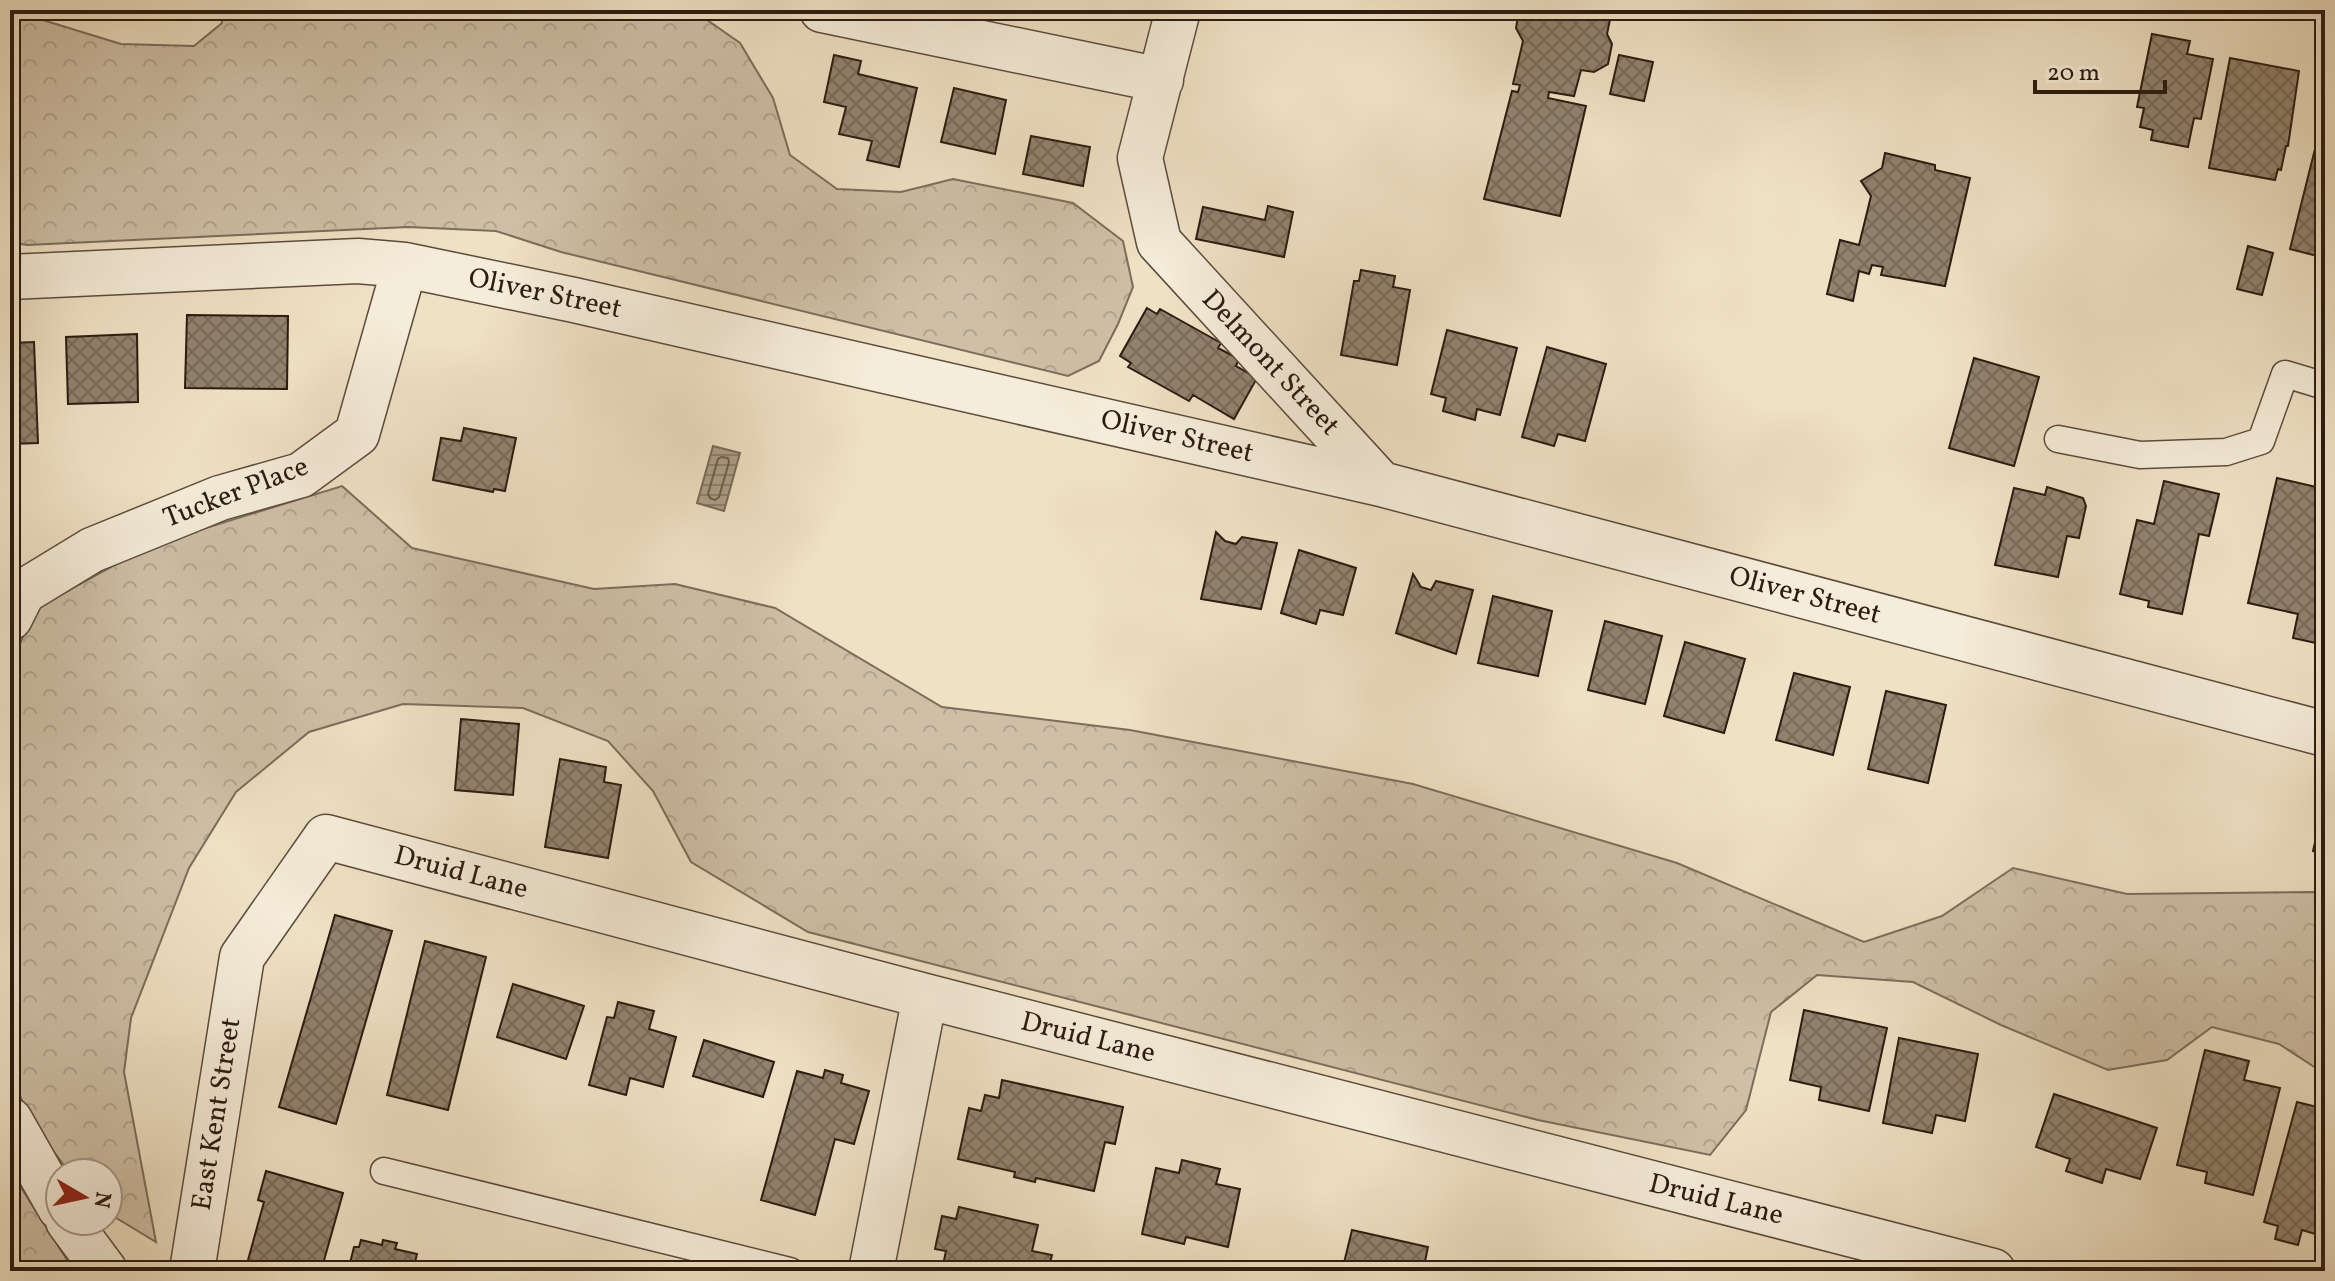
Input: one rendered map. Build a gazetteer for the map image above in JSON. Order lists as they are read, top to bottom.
{
  "streets": {
    "street": [
      "Oliver Street",
      "Delmont Street",
      "Tucker Place",
      "Druid Lane",
      "East Kent Street"
    ]
  },
  "crossings": [
    ["Oliver Street", "Delmont Street"],
    ["Oliver Street", "Tucker Place"],
    ["Druid Lane", "East Kent Street"]
  ],
  "scale_bar": "20 m",
  "north": "right"
}
